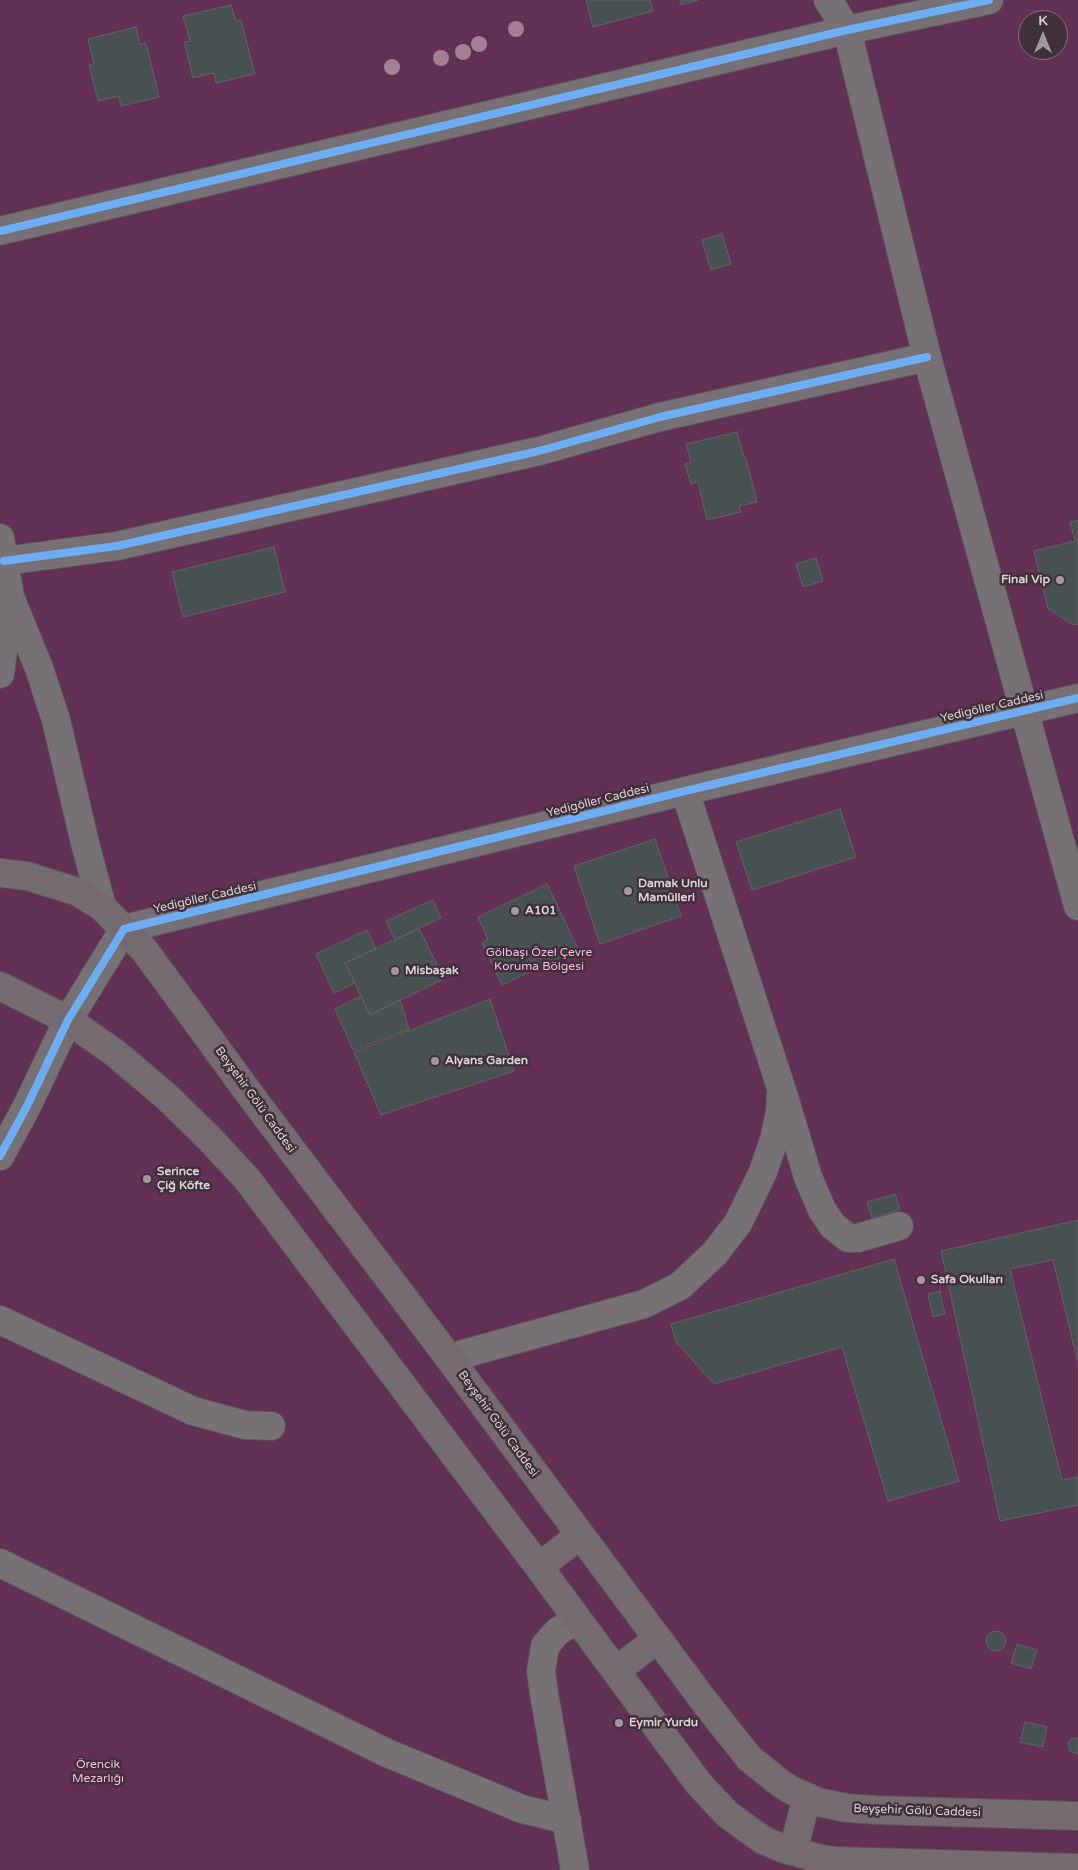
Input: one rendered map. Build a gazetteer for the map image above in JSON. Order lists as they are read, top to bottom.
{
  "streets": {
    "main road": ["Beyşehir Gölü Caddesi"],
    "street": ["Yedigöller Caddesi"]
  },
  "crossings": [
    ["Yedigöller Caddesi", "Beyşehir Gölü Caddesi"]
  ],
  "parks": ["Gölbaşı Özel Çevre Koruma Bölgesi", "Örencik Mezarlığı"],
  "places": [
    "Final Vip",
    "Damak Unlu Mamülleri",
    "A101",
    "Misbaşak",
    "Alyans Garden",
    "Serince Çiğ Köfte",
    "Safa Okulları",
    "Eymir Yurdu"
  ],
  "north": "top"
}
